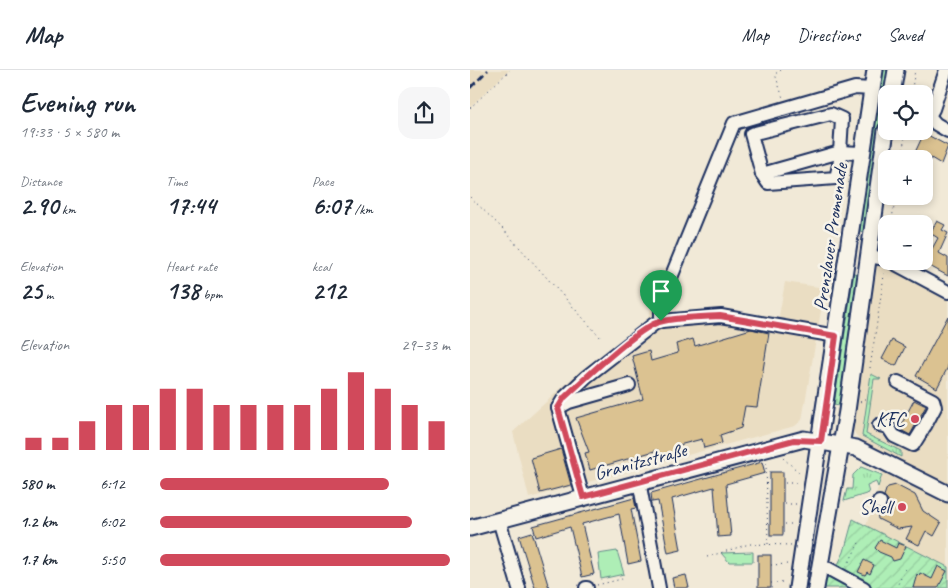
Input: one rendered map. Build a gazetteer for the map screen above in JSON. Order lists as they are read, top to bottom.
{
  "streets": {
    "main road": ["Prenzlauer Promenade", "Granitzstraße"]
  },
  "crossings": [
    ["Prenzlauer Promenade", "Granitzstraße"]
  ],
  "places": ["KFC", "Shell"],
  "page": {
    "header": "Map",
    "nav": ["Map", "Directions", "Saved"],
    "heading": ["Evening run", "19:33 · 5 × 580 m"],
    "map_buttons": ["+", "−"],
    "stats": [
      ["Distance", "2.90 km"],
      ["Time", "17:44"],
      ["Pace", "6:07 /km"],
      ["Elevation", "25 m"],
      ["Heart rate", "138 bpm"],
      ["kcal", "212"]
    ],
    "chart": ["Elevation", "29–33 m"],
    "list": [
      {
        "name": "580 m",
        "note": "6:12"
      },
      {
        "name": "1.2 km",
        "note": "6:02"
      },
      {
        "name": "1.7 km",
        "note": "5:50"
      }
    ]
  }
}
